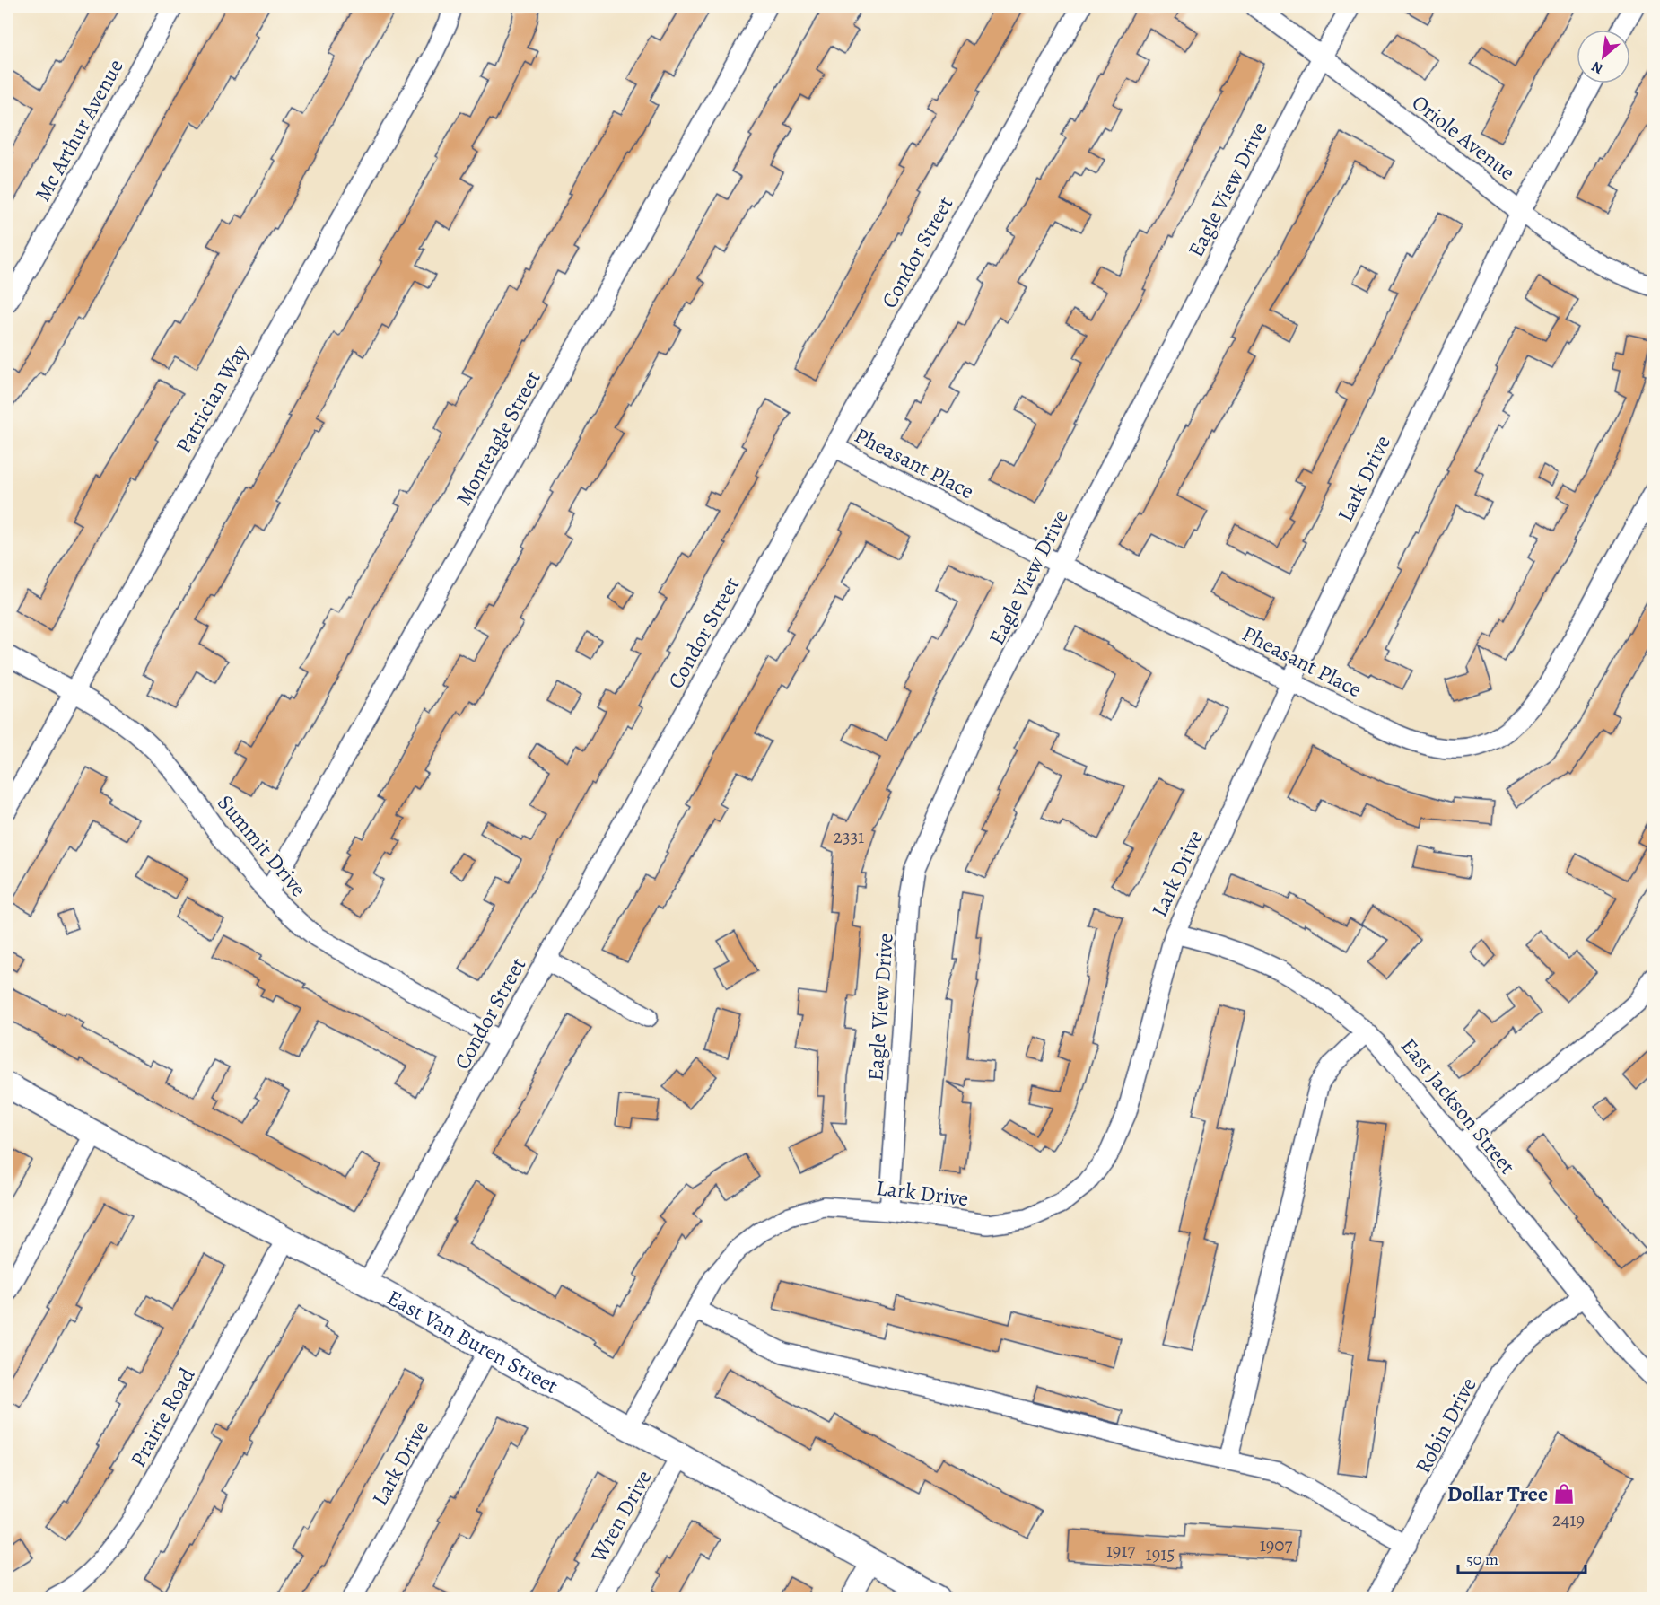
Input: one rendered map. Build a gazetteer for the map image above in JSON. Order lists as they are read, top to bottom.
{
  "streets": {
    "street": [
      "Mc Arthur Avenue",
      "Oriole Avenue",
      "Eagle View Drive",
      "Condor Street",
      "Patrician Way",
      "Monteagle Street",
      "Pheasant Place",
      "Lark Drive",
      "Summit Drive",
      "East Jackson Street",
      "East Van Buren Street",
      "Prairie Road",
      "Robin Drive",
      "Wren Drive"
    ]
  },
  "crossings": [
    ["Oriole Avenue", "Eagle View Drive"],
    ["Oriole Avenue", "Lark Drive"],
    ["Eagle View Drive", "Pheasant Place"],
    ["Eagle View Drive", "Lark Drive"],
    ["Condor Street", "Pheasant Place"],
    ["Condor Street", "Summit Drive"],
    ["Condor Street", "East Van Buren Street"],
    ["Patrician Way", "Summit Drive"],
    ["Monteagle Street", "Summit Drive"],
    ["Pheasant Place", "Lark Drive"],
    ["Lark Drive", "East Jackson Street"],
    ["Lark Drive", "East Van Buren Street"],
    ["East Jackson Street", "Robin Drive"],
    ["East Van Buren Street", "Prairie Road"],
    ["East Van Buren Street", "Wren Drive"]
  ],
  "places": {
    "shop": ["Dollar Tree"]
  },
  "house_numbers": [
    "2331",
    "2419",
    "1907",
    "1917",
    "1915"
  ],
  "scale_bar": "50 m",
  "north": "bottom left"
}
